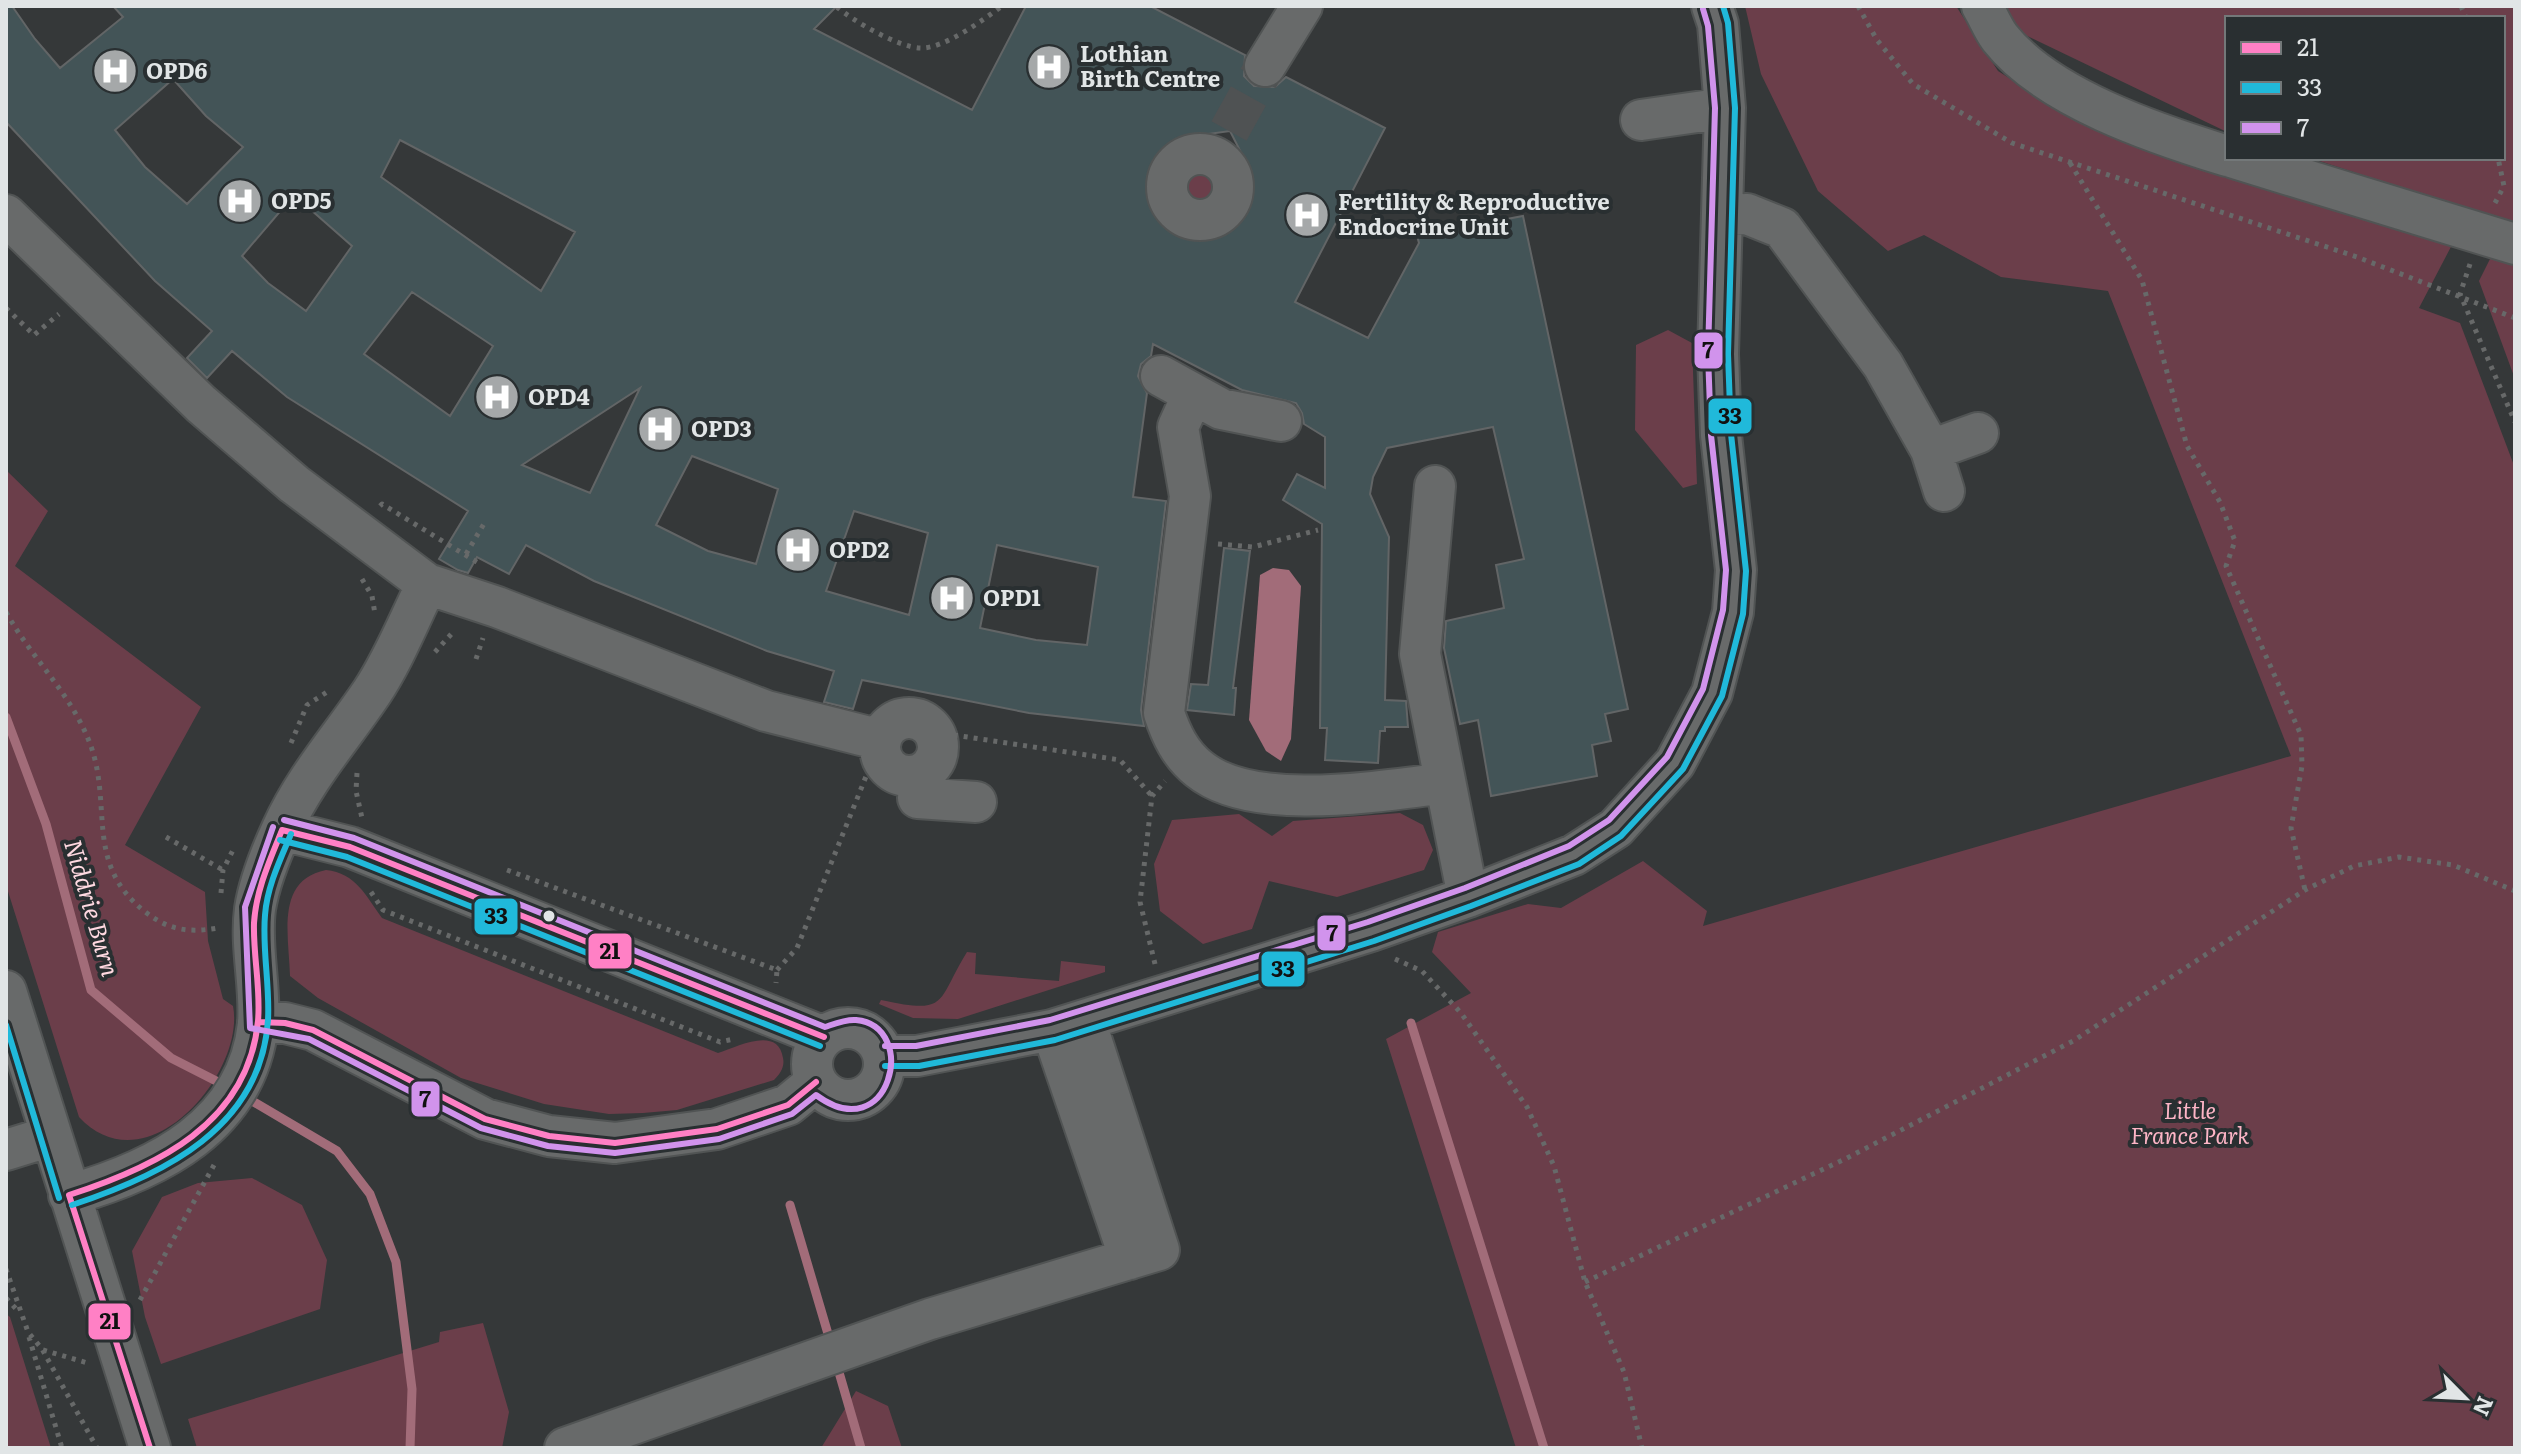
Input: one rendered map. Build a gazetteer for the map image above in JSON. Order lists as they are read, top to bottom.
{
  "water": ["Niddrie Burn"],
  "parks": ["Little France Park"],
  "places": {
    "hospital": [
      "Lothian Birth Centre",
      "OPD6",
      "OPD5",
      "Fertility & Reproductive Endocrine Unit",
      "OPD4",
      "OPD3",
      "OPD2",
      "OPD1"
    ]
  },
  "lines": ["transit line 33", "transit line 7", "transit line 21"],
  "legend": ["21", "33", "7"],
  "north": "bottom right"
}
